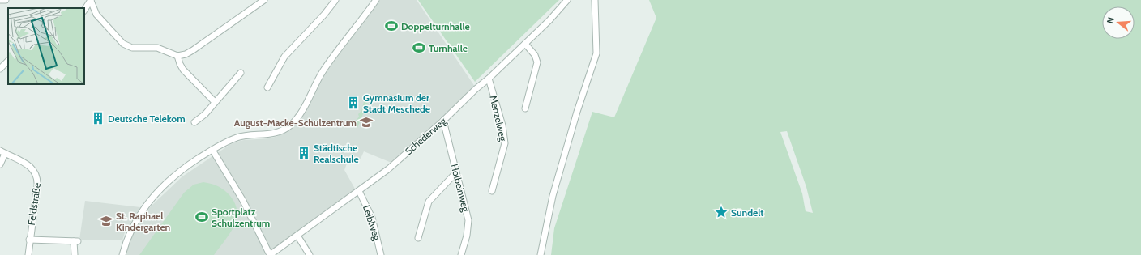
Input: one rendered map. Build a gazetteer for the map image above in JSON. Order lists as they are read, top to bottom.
{
  "streets": {
    "street": [
      "Menzelweg",
      "Schederweg",
      "Holbeinweg",
      "Feldstraße",
      "Leiblweg"
    ]
  },
  "crossings": [
    ["Menzelweg", "Schederweg"],
    ["Schederweg", "Holbeinweg"],
    ["Schederweg", "Leiblweg"]
  ],
  "places": {
    "sports": ["Doppelturnhalle", "Turnhalle", "Sportplatz Schulzentrum"],
    "building": ["Gymnasium der Stadt Meschede", "Deutsche Telekom", "Städtische Realschule"],
    "school or university": ["August-Macke-Schulzentrum", "St. Raphael Kindergarten"],
    "place": ["Sündelt"]
  },
  "north": "left"
}
